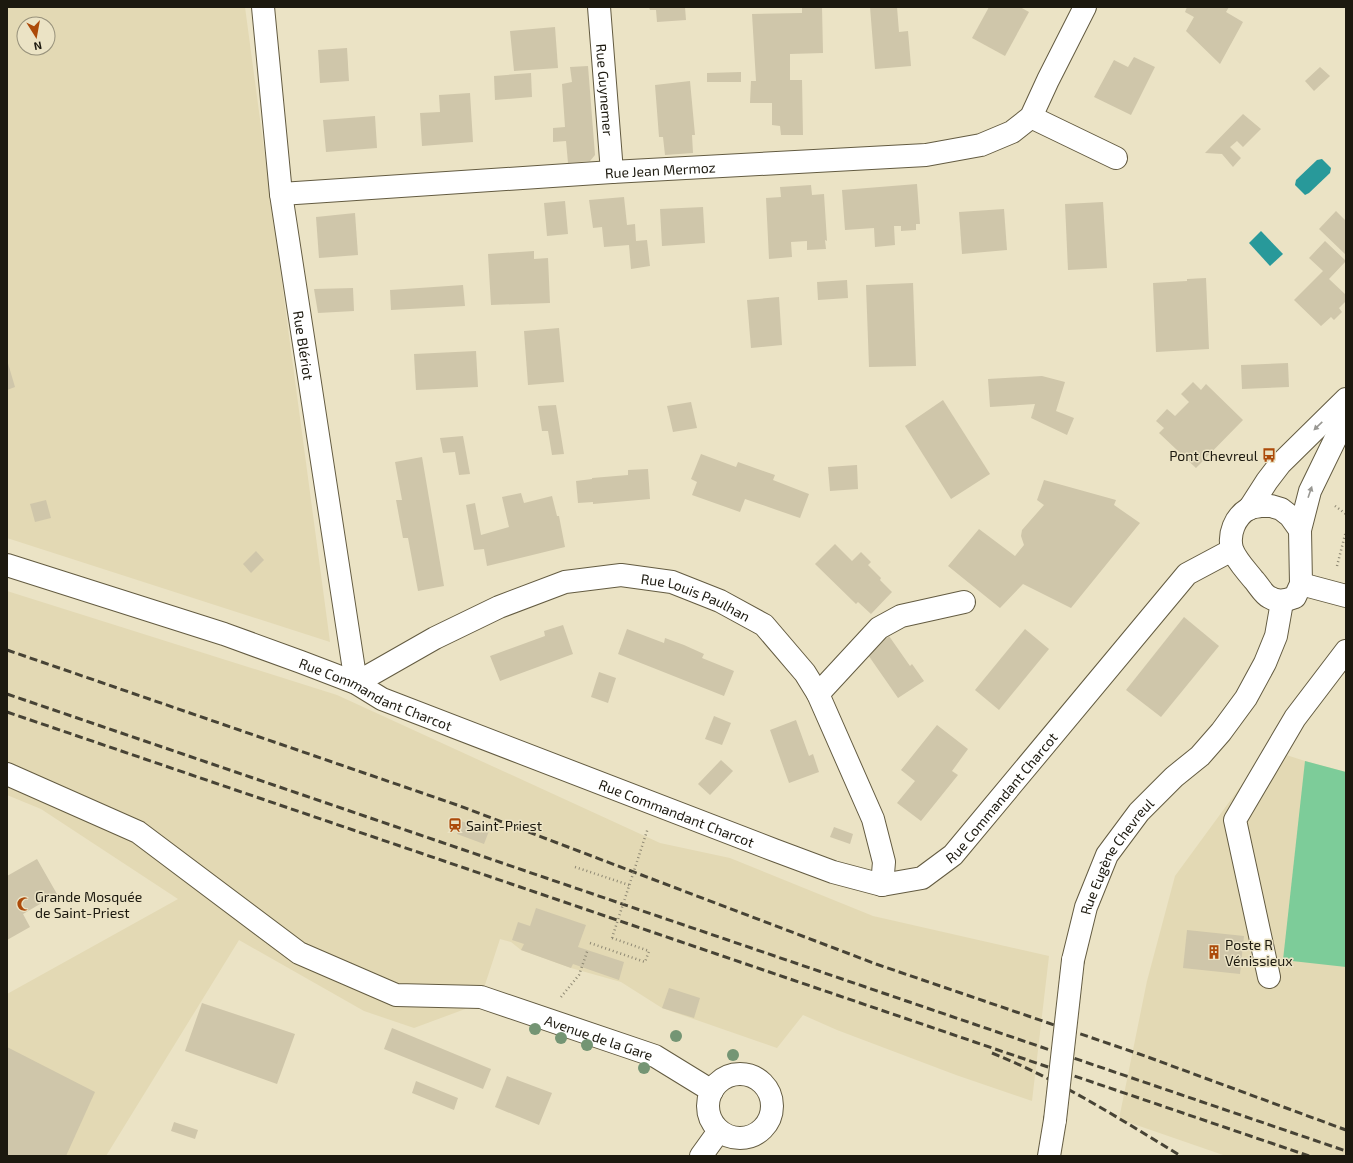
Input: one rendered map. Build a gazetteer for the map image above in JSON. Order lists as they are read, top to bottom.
{
  "streets": {
    "street": [
      "Rue Guynemer",
      "Rue Jean Mermoz",
      "Rue Blériot",
      "Rue Louis Paulhan",
      "Rue Commandant Charcot",
      "Rue Eugène Chevreul",
      "Avenue de la Gare"
    ]
  },
  "crossings": [
    ["Rue Guynemer", "Rue Jean Mermoz"],
    ["Rue Jean Mermoz", "Rue Blériot"],
    ["Rue Blériot", "Rue Louis Paulhan"],
    ["Rue Blériot", "Rue Commandant Charcot"],
    ["Rue Louis Paulhan", "Rue Commandant Charcot"],
    ["Rue Commandant Charcot", "Rue Eugène Chevreul"]
  ],
  "places": {
    "bus stop": ["Pont Chevreul"],
    "station": ["Saint-Priest"],
    "mosque": ["Grande Mosquée de Saint-Priest"],
    "building": ["Poste R Vénissieux"]
  },
  "north": "bottom"
}
